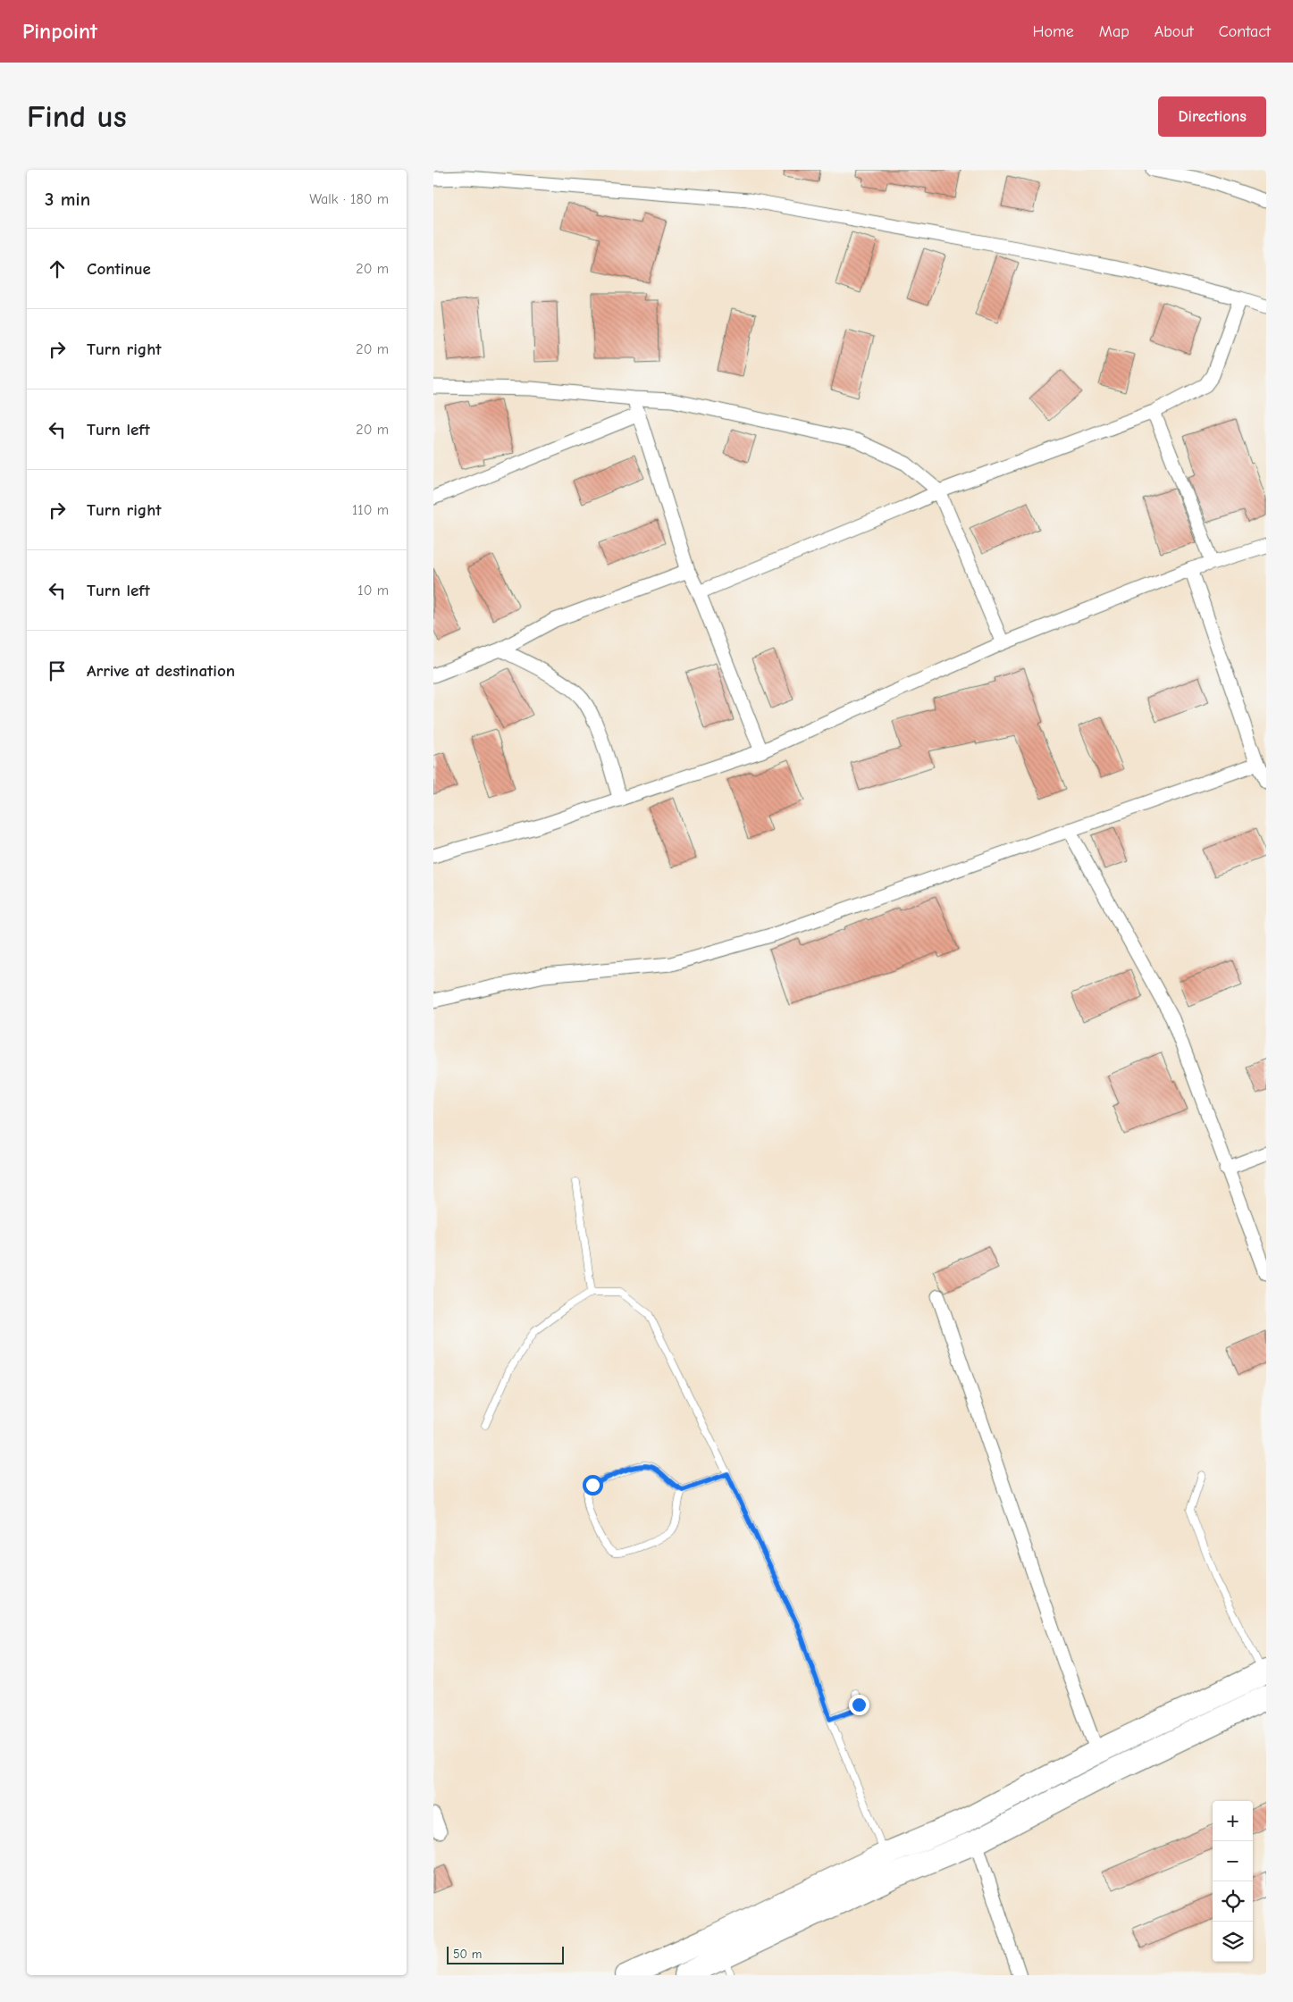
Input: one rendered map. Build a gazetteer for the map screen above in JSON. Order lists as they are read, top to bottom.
{
  "scale_bar": "50 m",
  "page": {
    "header": "Pinpoint",
    "nav": [
      "Home",
      "Map",
      "About",
      "Contact"
    ],
    "buttons": "Directions",
    "title": "Find us",
    "heading": ["3 min", "Walk · 180 m"],
    "list": [
      ["Continue", "20 m"],
      ["Turn right", "20 m"],
      ["Turn left", "20 m"],
      ["Turn right", "110 m"],
      ["Turn left", "10 m"],
      "Arrive at destination"
    ],
    "map_buttons": ["+", "−"],
    "scale": "50 m"
  }
}
